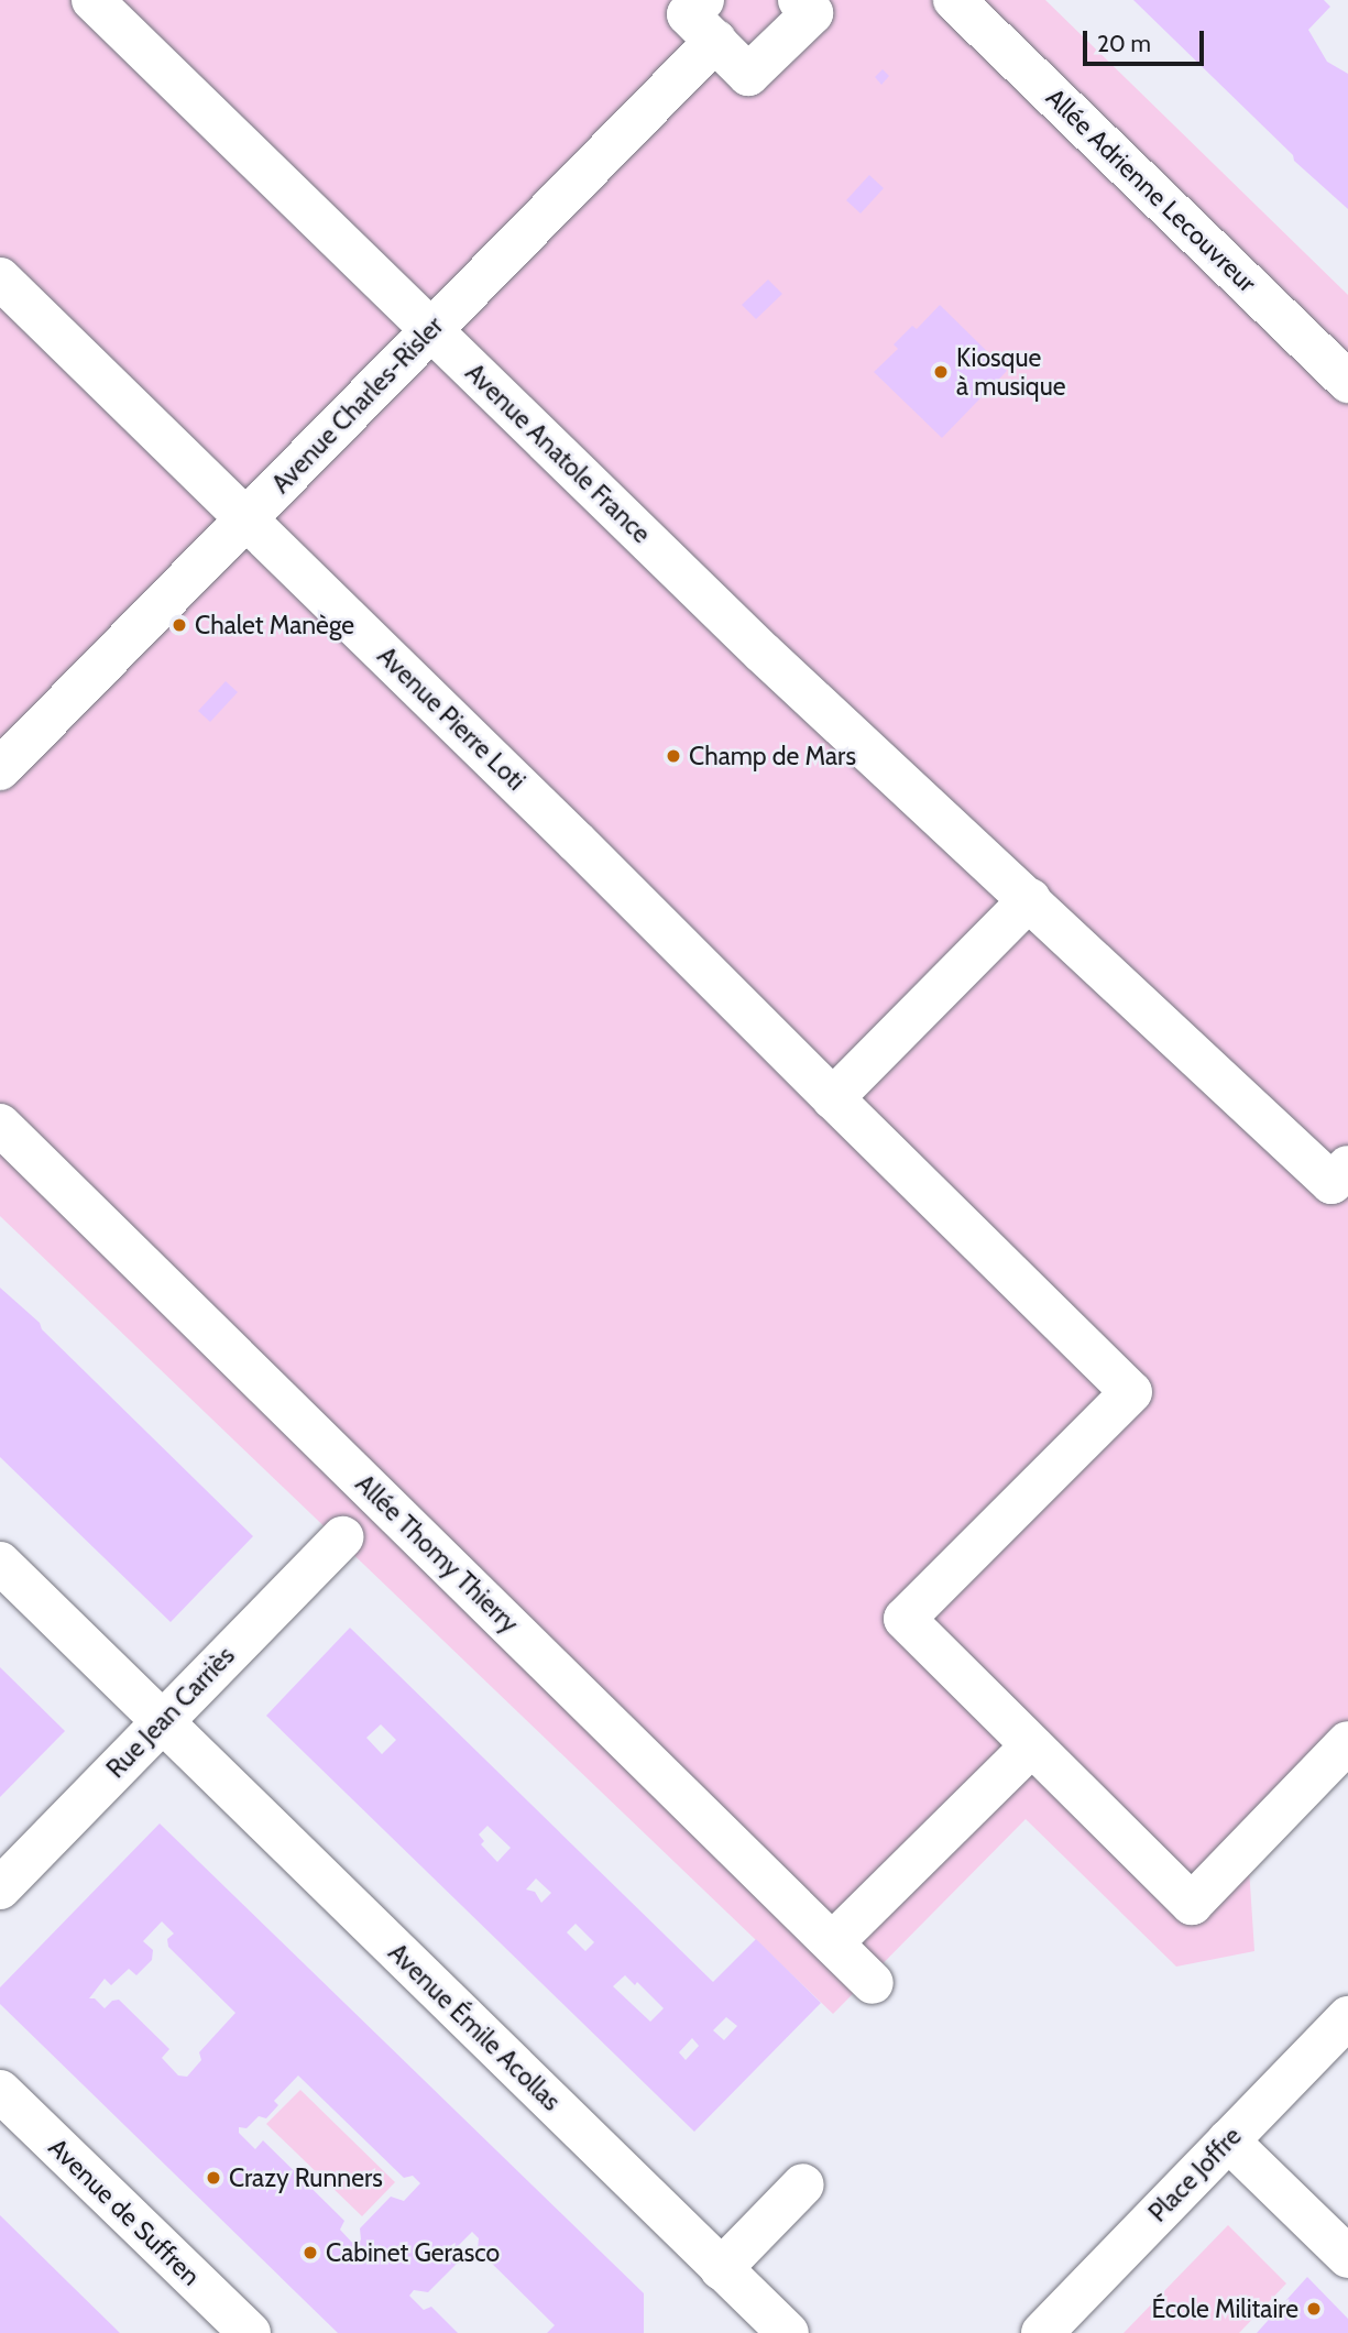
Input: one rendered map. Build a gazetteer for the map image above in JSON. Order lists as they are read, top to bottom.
{
  "streets": {
    "street": [
      "Allée Adrienne Lecouvreur",
      "Avenue Charles-Risler",
      "Avenue Anatole France",
      "Avenue Pierre Loti",
      "Allée Thomy Thierry",
      "Rue Jean Carriès",
      "Avenue Émile Acollas",
      "Place Joffre",
      "Avenue de Suffren"
    ]
  },
  "crossings": [
    ["Avenue Charles-Risler", "Avenue Anatole France"],
    ["Avenue Charles-Risler", "Avenue Pierre Loti"],
    ["Rue Jean Carriès", "Avenue Émile Acollas"]
  ],
  "places": [
    "Kiosque à musique",
    "Chalet Manège",
    "Champ de Mars",
    "Crazy Runners",
    "Cabinet Gerasco",
    "École Militaire"
  ],
  "scale_bar": "20 m"
}
